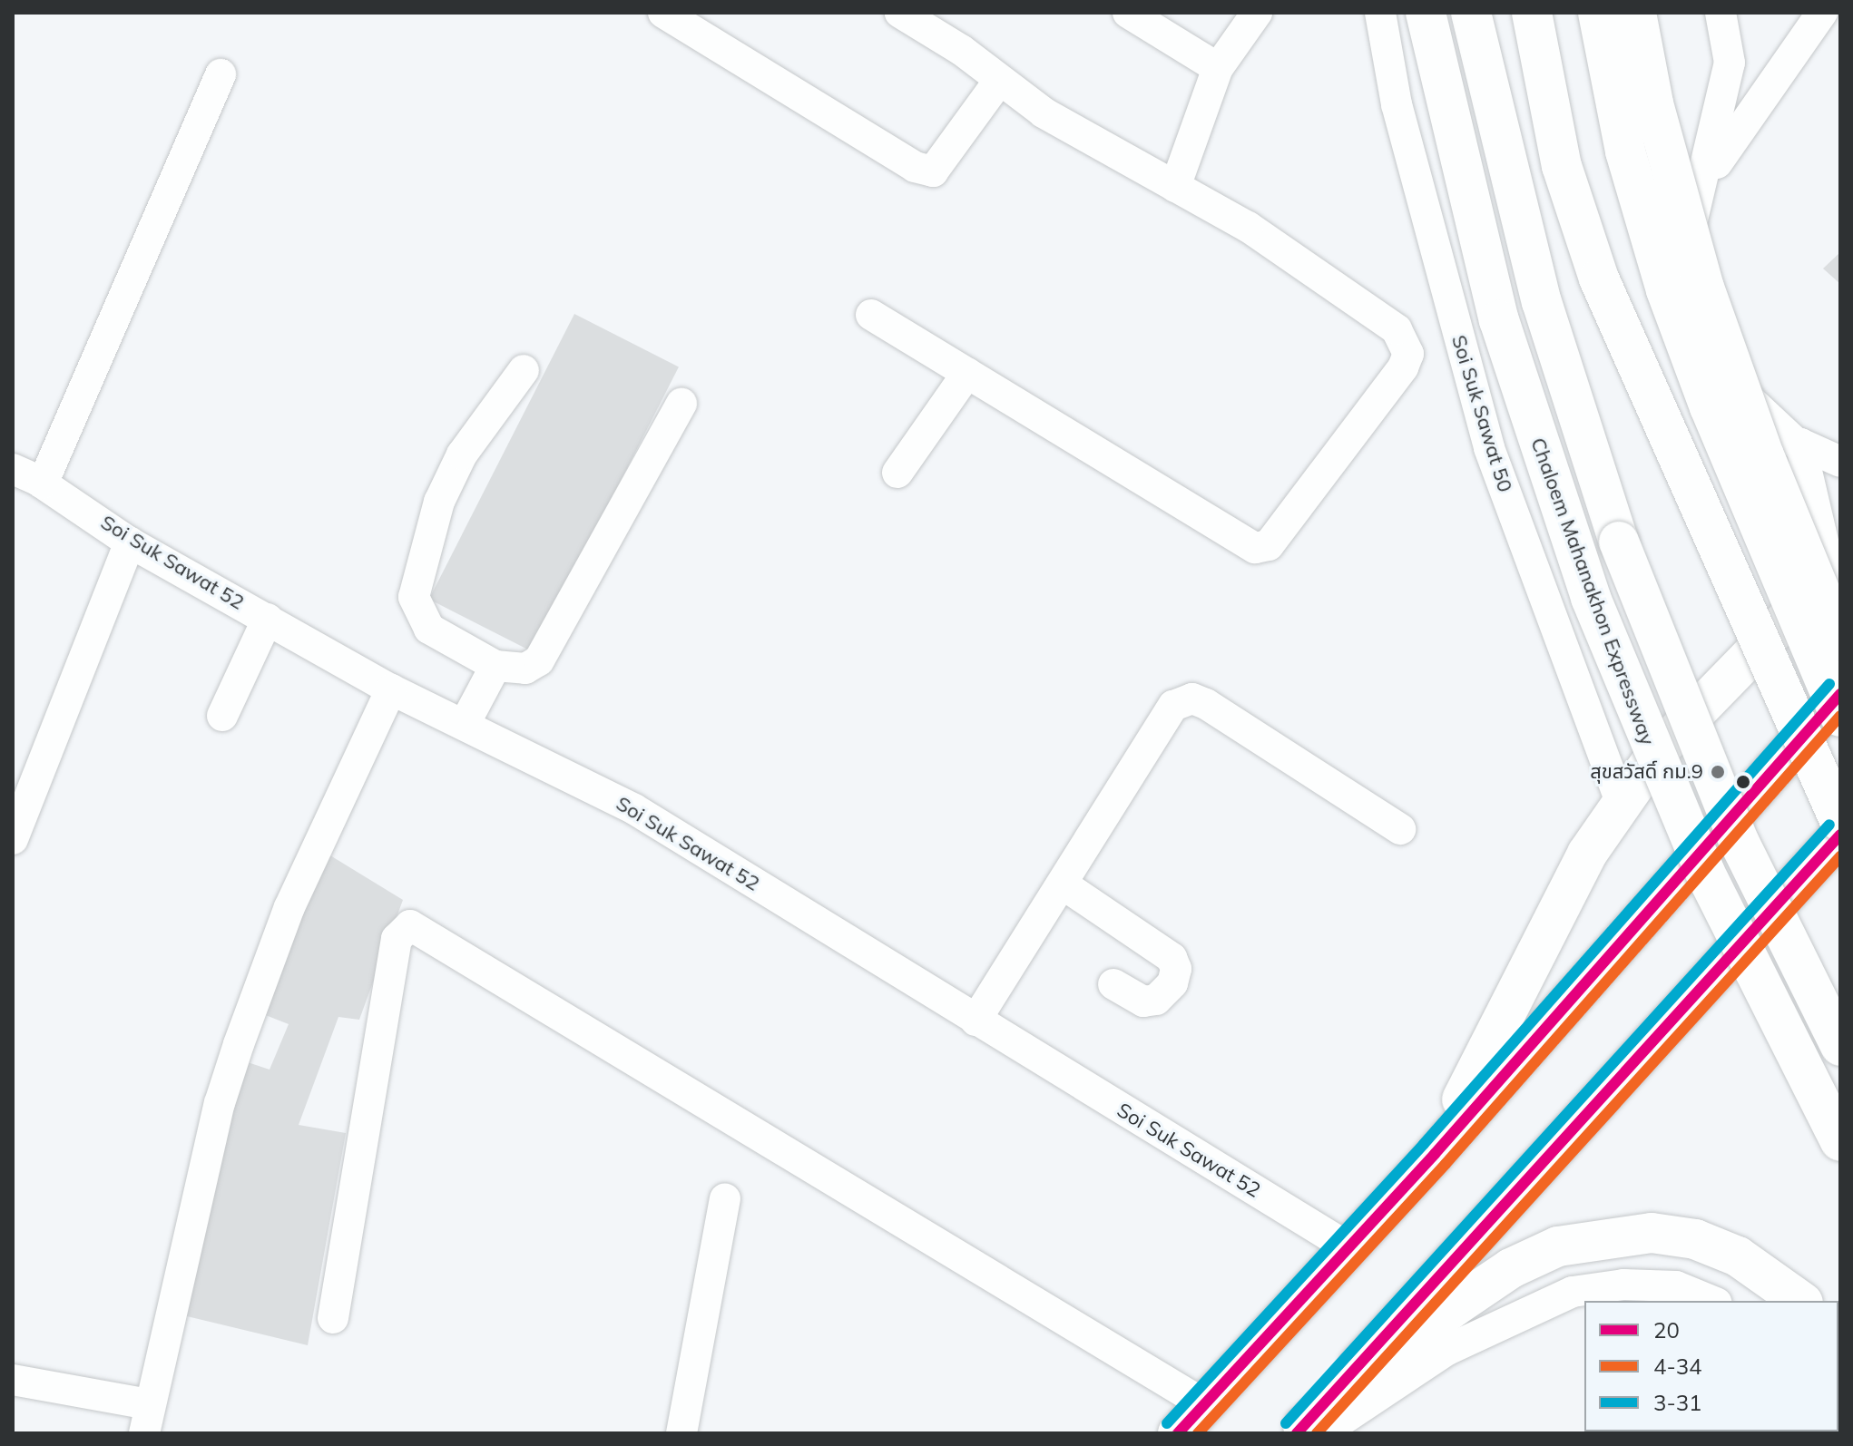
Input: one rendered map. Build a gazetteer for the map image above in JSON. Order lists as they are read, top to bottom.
{
  "streets": {
    "main road": ["Chaloem Mahanakhon Expressway"],
    "street": ["Soi Suk Sawat 50", "Soi Suk Sawat 52"]
  },
  "places": ["สุขสวัสดิ์ กม.9"],
  "lines": ["transit line 3-31", "transit line 20", "transit line 4-34"],
  "legend": ["20", "4-34", "3-31"]
}
